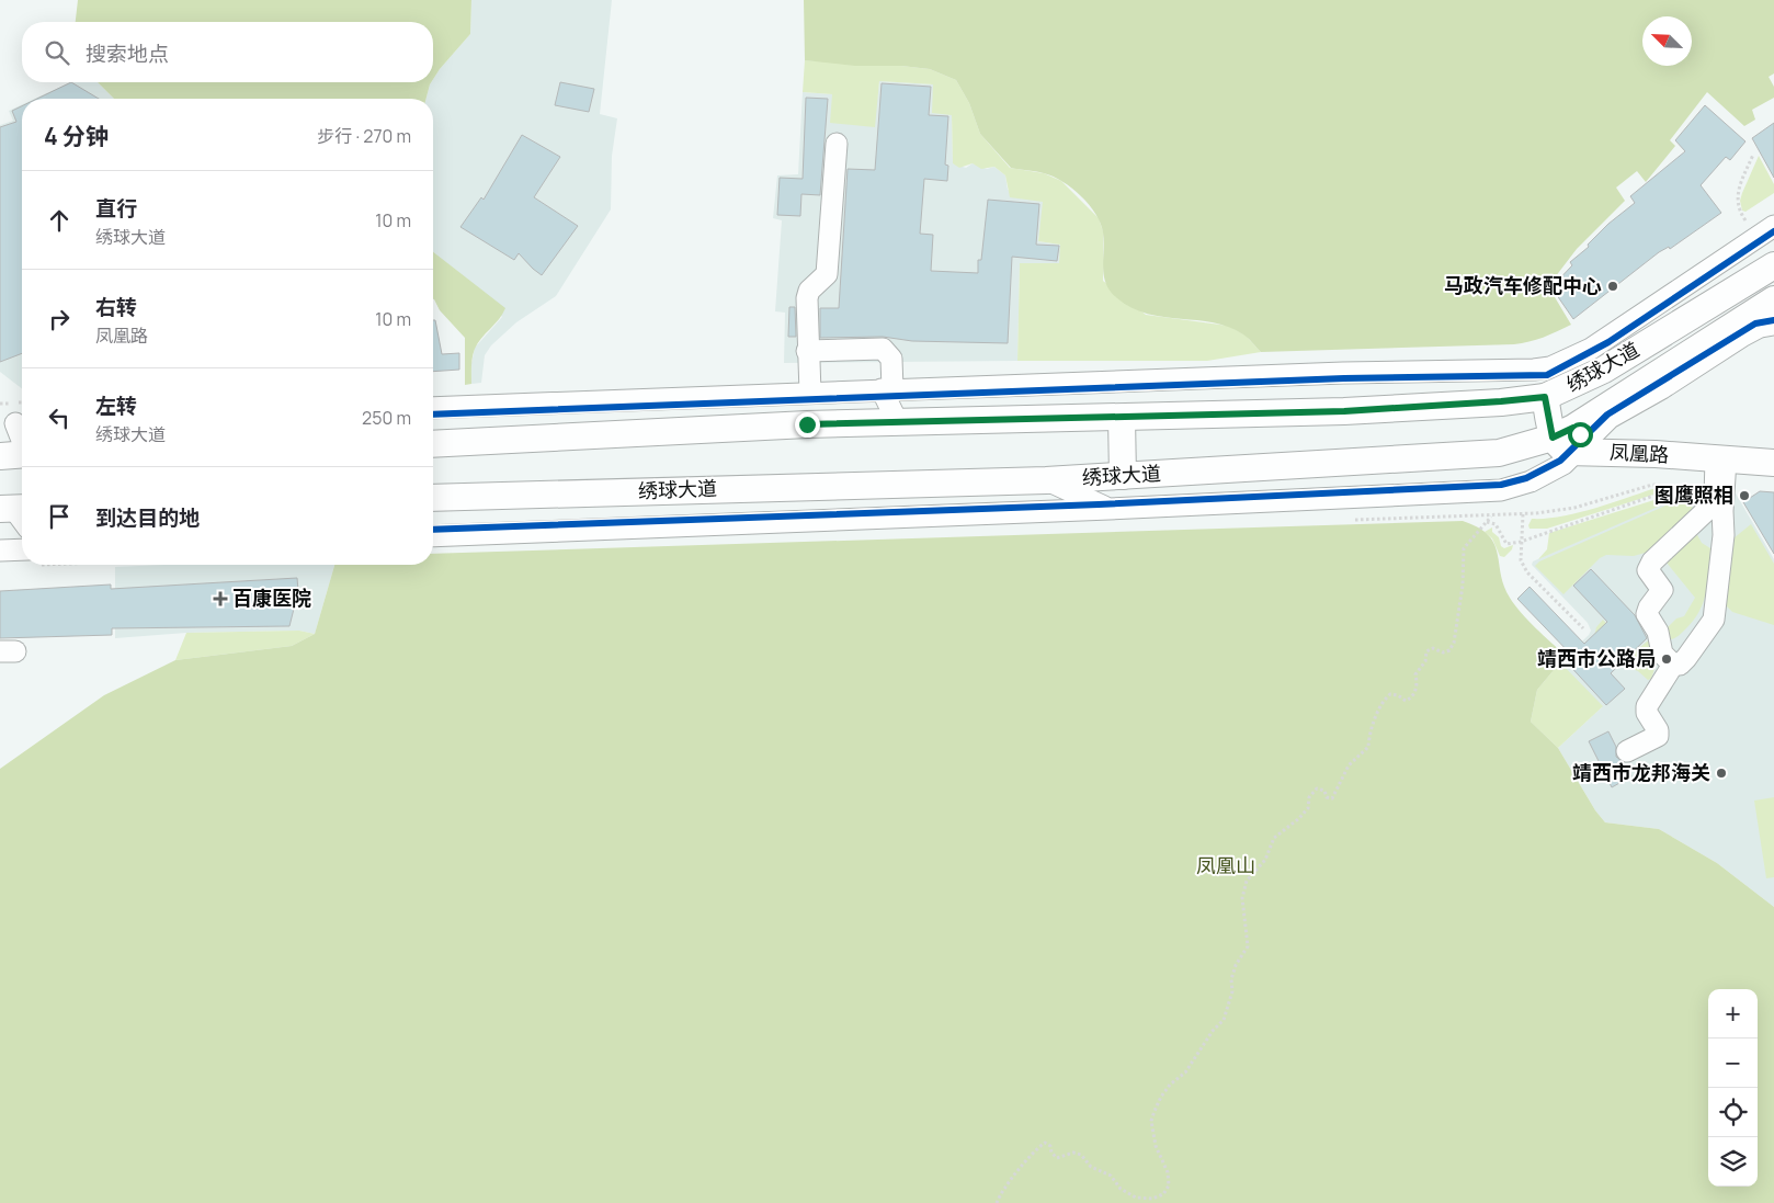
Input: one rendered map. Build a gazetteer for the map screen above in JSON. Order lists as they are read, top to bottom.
{
  "streets": {
    "main road": ["绣球大道", "凤凰路"]
  },
  "crossings": [
    ["绣球大道", "凤凰路"]
  ],
  "parks": ["凤凰山"],
  "places": {
    "other": [
      "马政汽车修配中心",
      "图鹰照相",
      "靖西市公路局",
      "靖西市龙邦海关"
    ],
    "health": ["百康医院"]
  },
  "north": "top left",
  "page": {
    "search": "搜索地点",
    "heading": ["4 分钟", "步行 · 270 m"],
    "list": [
      ["直行", "绣球大道", "10 m"],
      ["右转", "凤凰路", "10 m"],
      ["左转", "绣球大道", "250 m"],
      "到达目的地"
    ],
    "map_buttons": ["+", "−"]
  }
}
